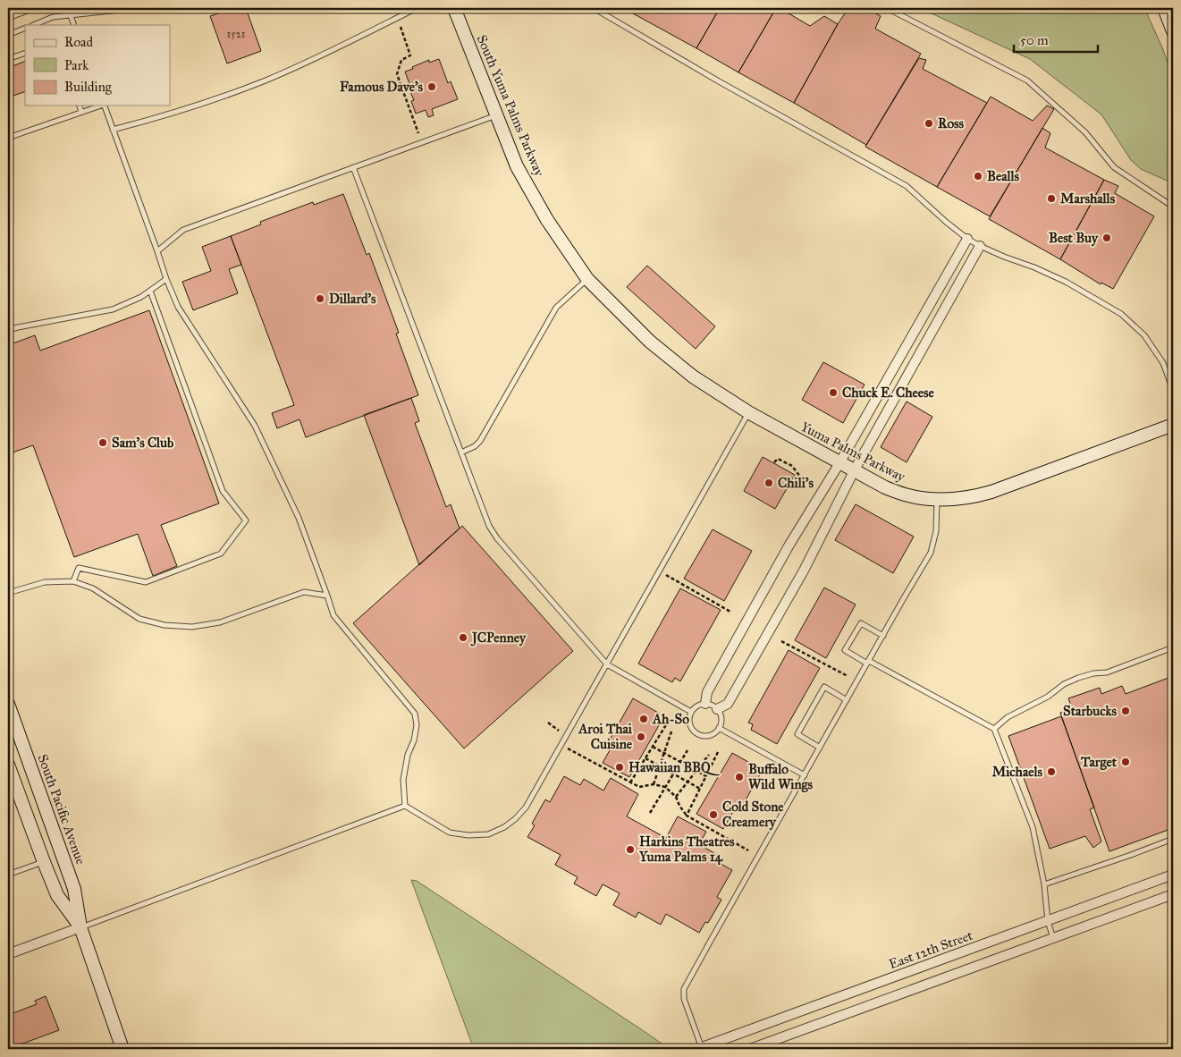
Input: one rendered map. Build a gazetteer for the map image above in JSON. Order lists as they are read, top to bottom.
{
  "streets": {
    "street": [
      "South Yuma Palms Parkway",
      "Yuma Palms Parkway",
      "South Pacific Avenue",
      "East 12th Street"
    ]
  },
  "crossings": [
    ["South Yuma Palms Parkway", "Yuma Palms Parkway"]
  ],
  "places": [
    "Famous Dave's",
    "Ross",
    "Bealls",
    "Marshalls",
    "Best Buy",
    "Dillard's",
    "Chuck E. Cheese",
    "Sam's Club",
    "Chili's",
    "JCPenney",
    "Starbucks",
    "Ah-So",
    "Aroi Thai Cuisine",
    "Target",
    "Hawaiian BBQ",
    "Michaels",
    "Buffalo Wild Wings",
    "Cold Stone Creamery",
    "Harkins Theatres Yuma Palms 14"
  ],
  "house_numbers": ["1521"],
  "legend": ["Road", "Park", "Building"],
  "scale_bar": "50 m"
}
